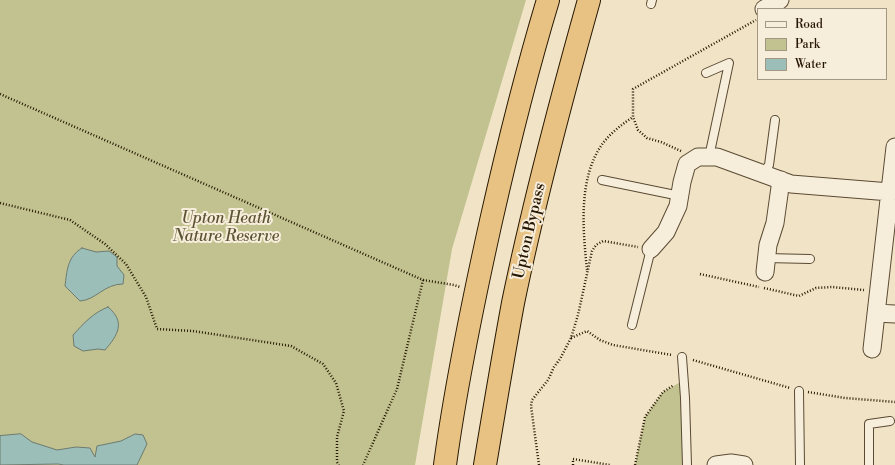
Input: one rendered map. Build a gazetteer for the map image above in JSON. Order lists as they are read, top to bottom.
{
  "streets": {
    "highway": ["Upton Bypass"]
  },
  "parks": ["Upton Heath Nature Reserve"],
  "legend": ["Road", "Park", "Water"]
}
